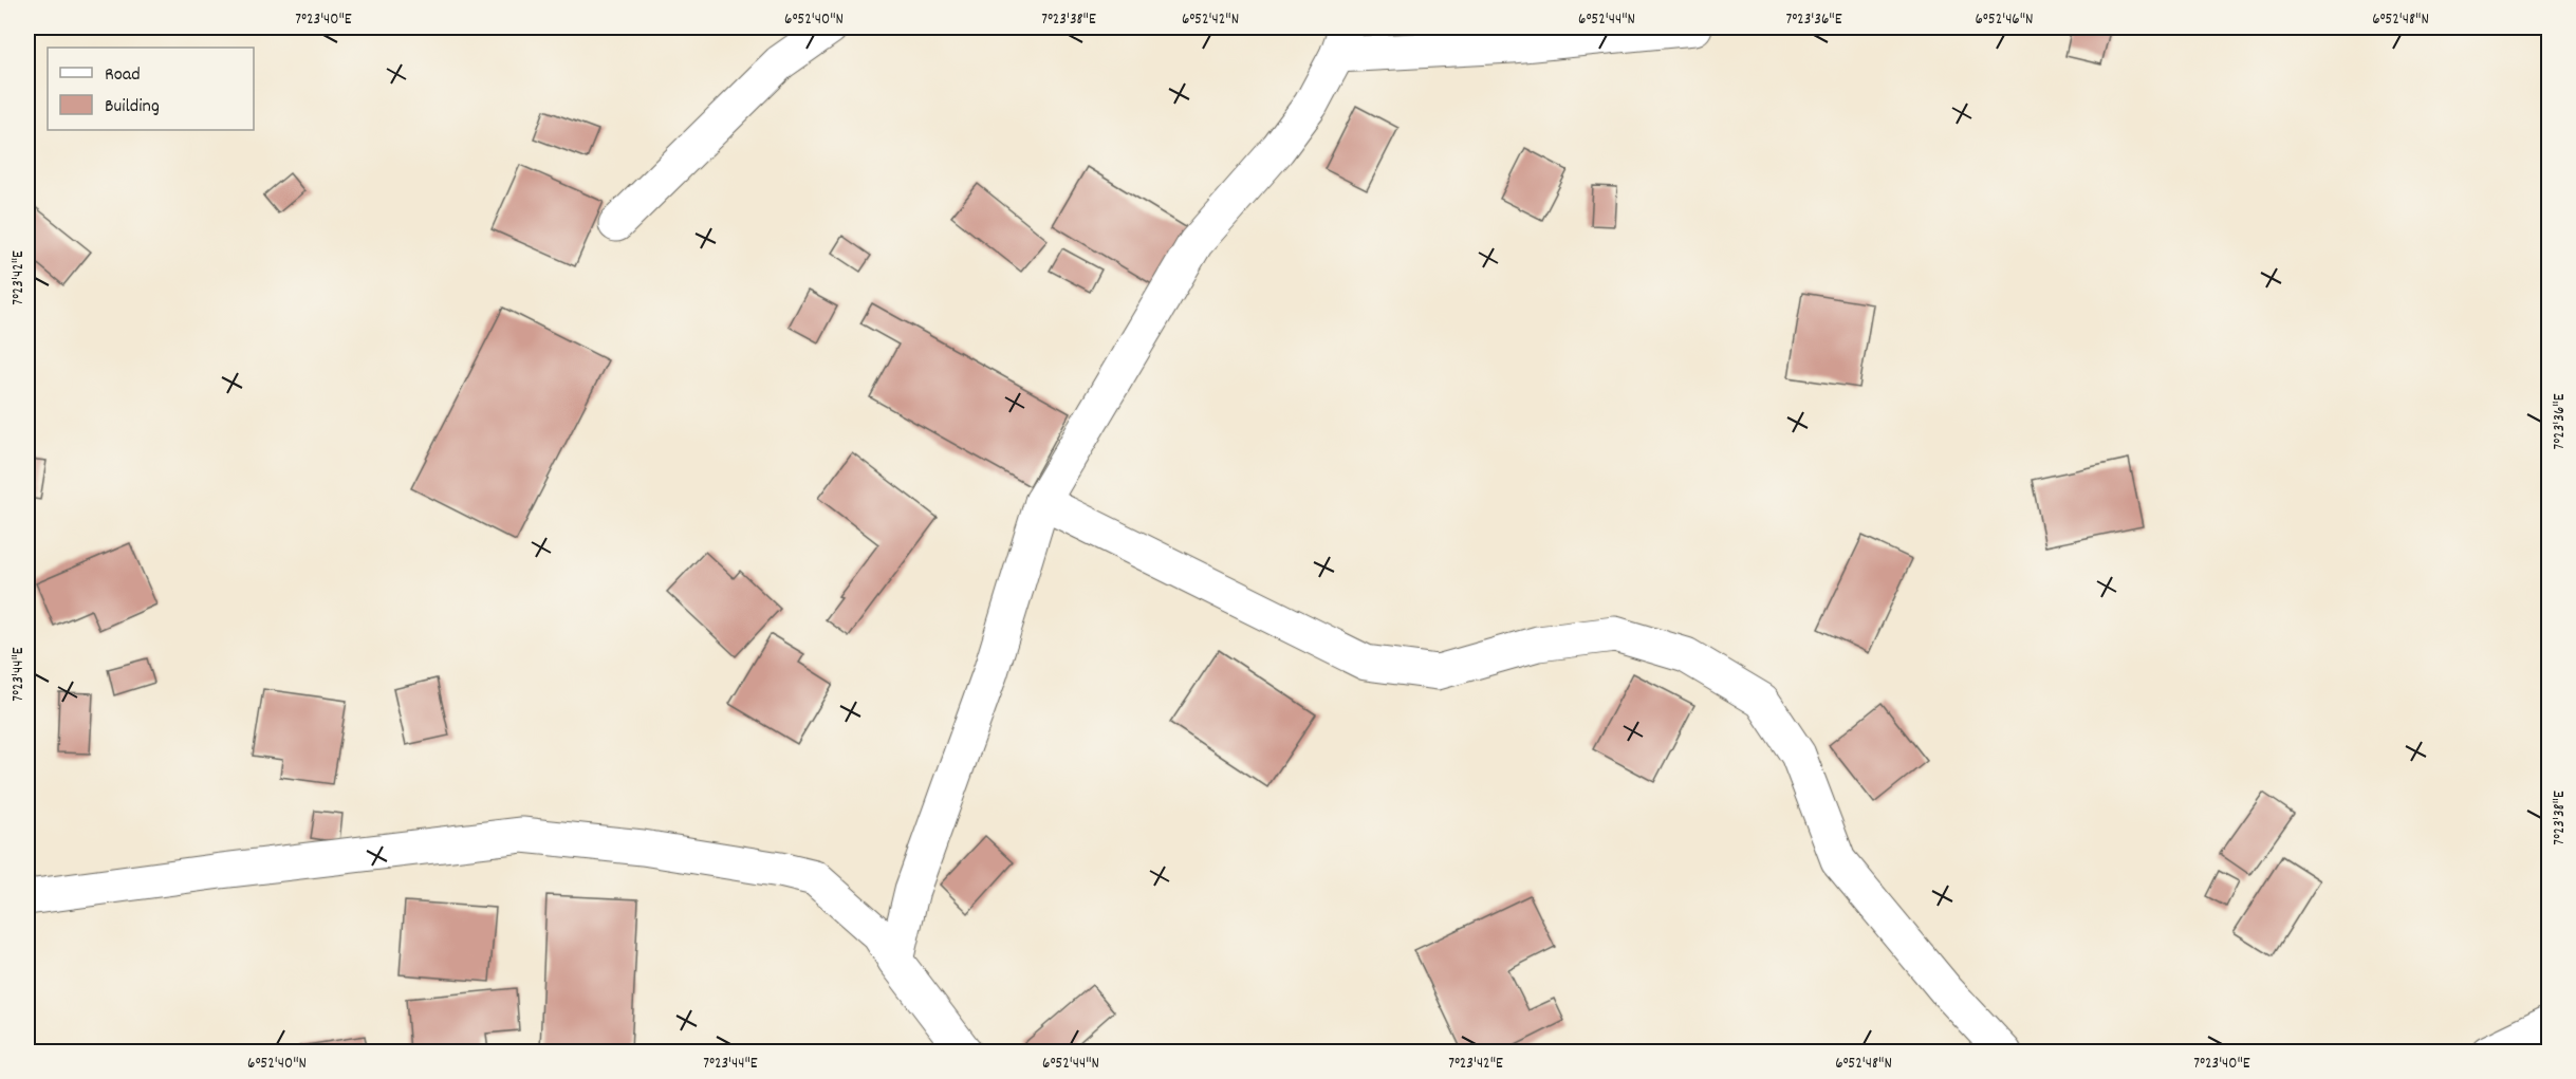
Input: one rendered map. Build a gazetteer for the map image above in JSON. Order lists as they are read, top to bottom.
{
  "legend": ["Road", "Building"],
  "coordinates": [
    "7°23'40\"E",
    "6°52'40\"N",
    "7°23'38\"E",
    "6°52'42\"N",
    "6°52'44\"N",
    "7°23'36\"E",
    "6°52'46\"N",
    "6°52'48\"N",
    "7°23'42\"E",
    "7°23'44\"E"
  ]
}
